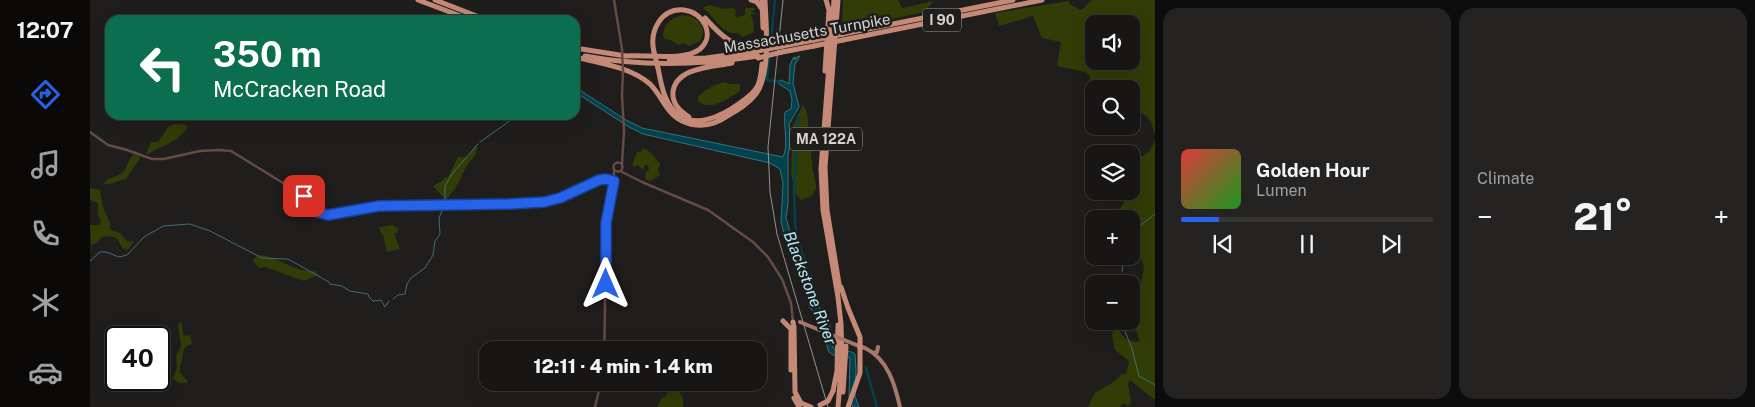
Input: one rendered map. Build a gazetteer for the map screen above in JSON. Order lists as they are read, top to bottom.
{
  "streets": {
    "highway": ["I 90", "Massachusetts Turnpike", "MA 122A"]
  },
  "water": ["Blackstone River"],
  "page": {
    "tabs": "12:07",
    "tile": "Climate",
    "map_buttons": ["+", "−"],
    "turn": ["350 m", "McCracken Road"],
    "song": ["Golden Hour", "Lumen"],
    "heat": ["−", "21°", "+"],
    "limit": "40",
    "trip": "12:11 · 4 min · 1.4 km"
  }
}
